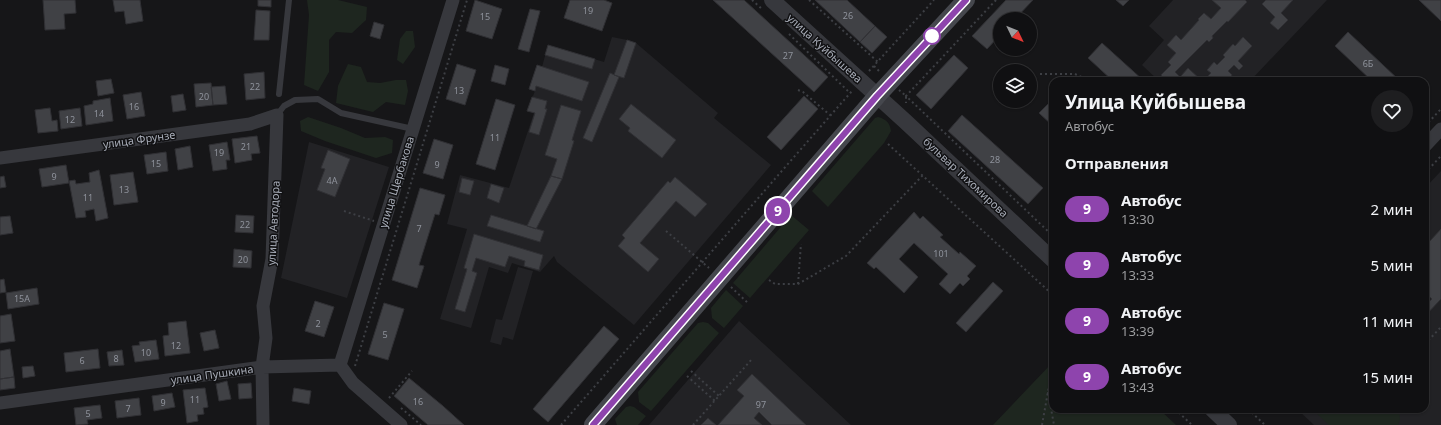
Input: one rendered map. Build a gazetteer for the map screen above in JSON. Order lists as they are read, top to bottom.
{
  "streets": {
    "street": [
      "улица Куйбышева",
      "улица Фрунзе",
      "бульвар Тихомирова",
      "улица Щербакова",
      "улица Автодора",
      "улица Пушкина"
    ]
  },
  "crossings": [
    ["улица Куйбышева", "бульвар Тихомирова"],
    ["улица Фрунзе", "улица Автодора"],
    ["улица Щербакова", "улица Пушкина"],
    ["улица Автодора", "улица Пушкина"]
  ],
  "lines": ["bus line 9"],
  "house_numbers": [
    "19",
    "26",
    "15",
    "27",
    "6Б",
    "22",
    "13",
    "20",
    "16",
    "14",
    "12",
    "11",
    "21",
    "19",
    "28",
    "15",
    "9",
    "9",
    "4А",
    "13",
    "11",
    "22",
    "7",
    "101",
    "20",
    "15А",
    "2",
    "5",
    "12",
    "10",
    "8",
    "6",
    "11",
    "16",
    "9",
    "97",
    "7",
    "5"
  ],
  "north": "bottom right",
  "page": {
    "on_map": "9",
    "heading": [
      ["Улица Куйбышева", "Автобус"],
      "Отправления"
    ],
    "list": [
      {
        "mark": "9",
        "name": "Автобус",
        "note": "13:30",
        "value": "2 мин"
      },
      {
        "mark": "9",
        "name": "Автобус",
        "note": "13:33",
        "value": "5 мин"
      },
      {
        "mark": "9",
        "name": "Автобус",
        "note": "13:39",
        "value": "11 мин"
      },
      {
        "mark": "9",
        "name": "Автобус",
        "note": "13:43",
        "value": "15 мин"
      }
    ]
  }
}
